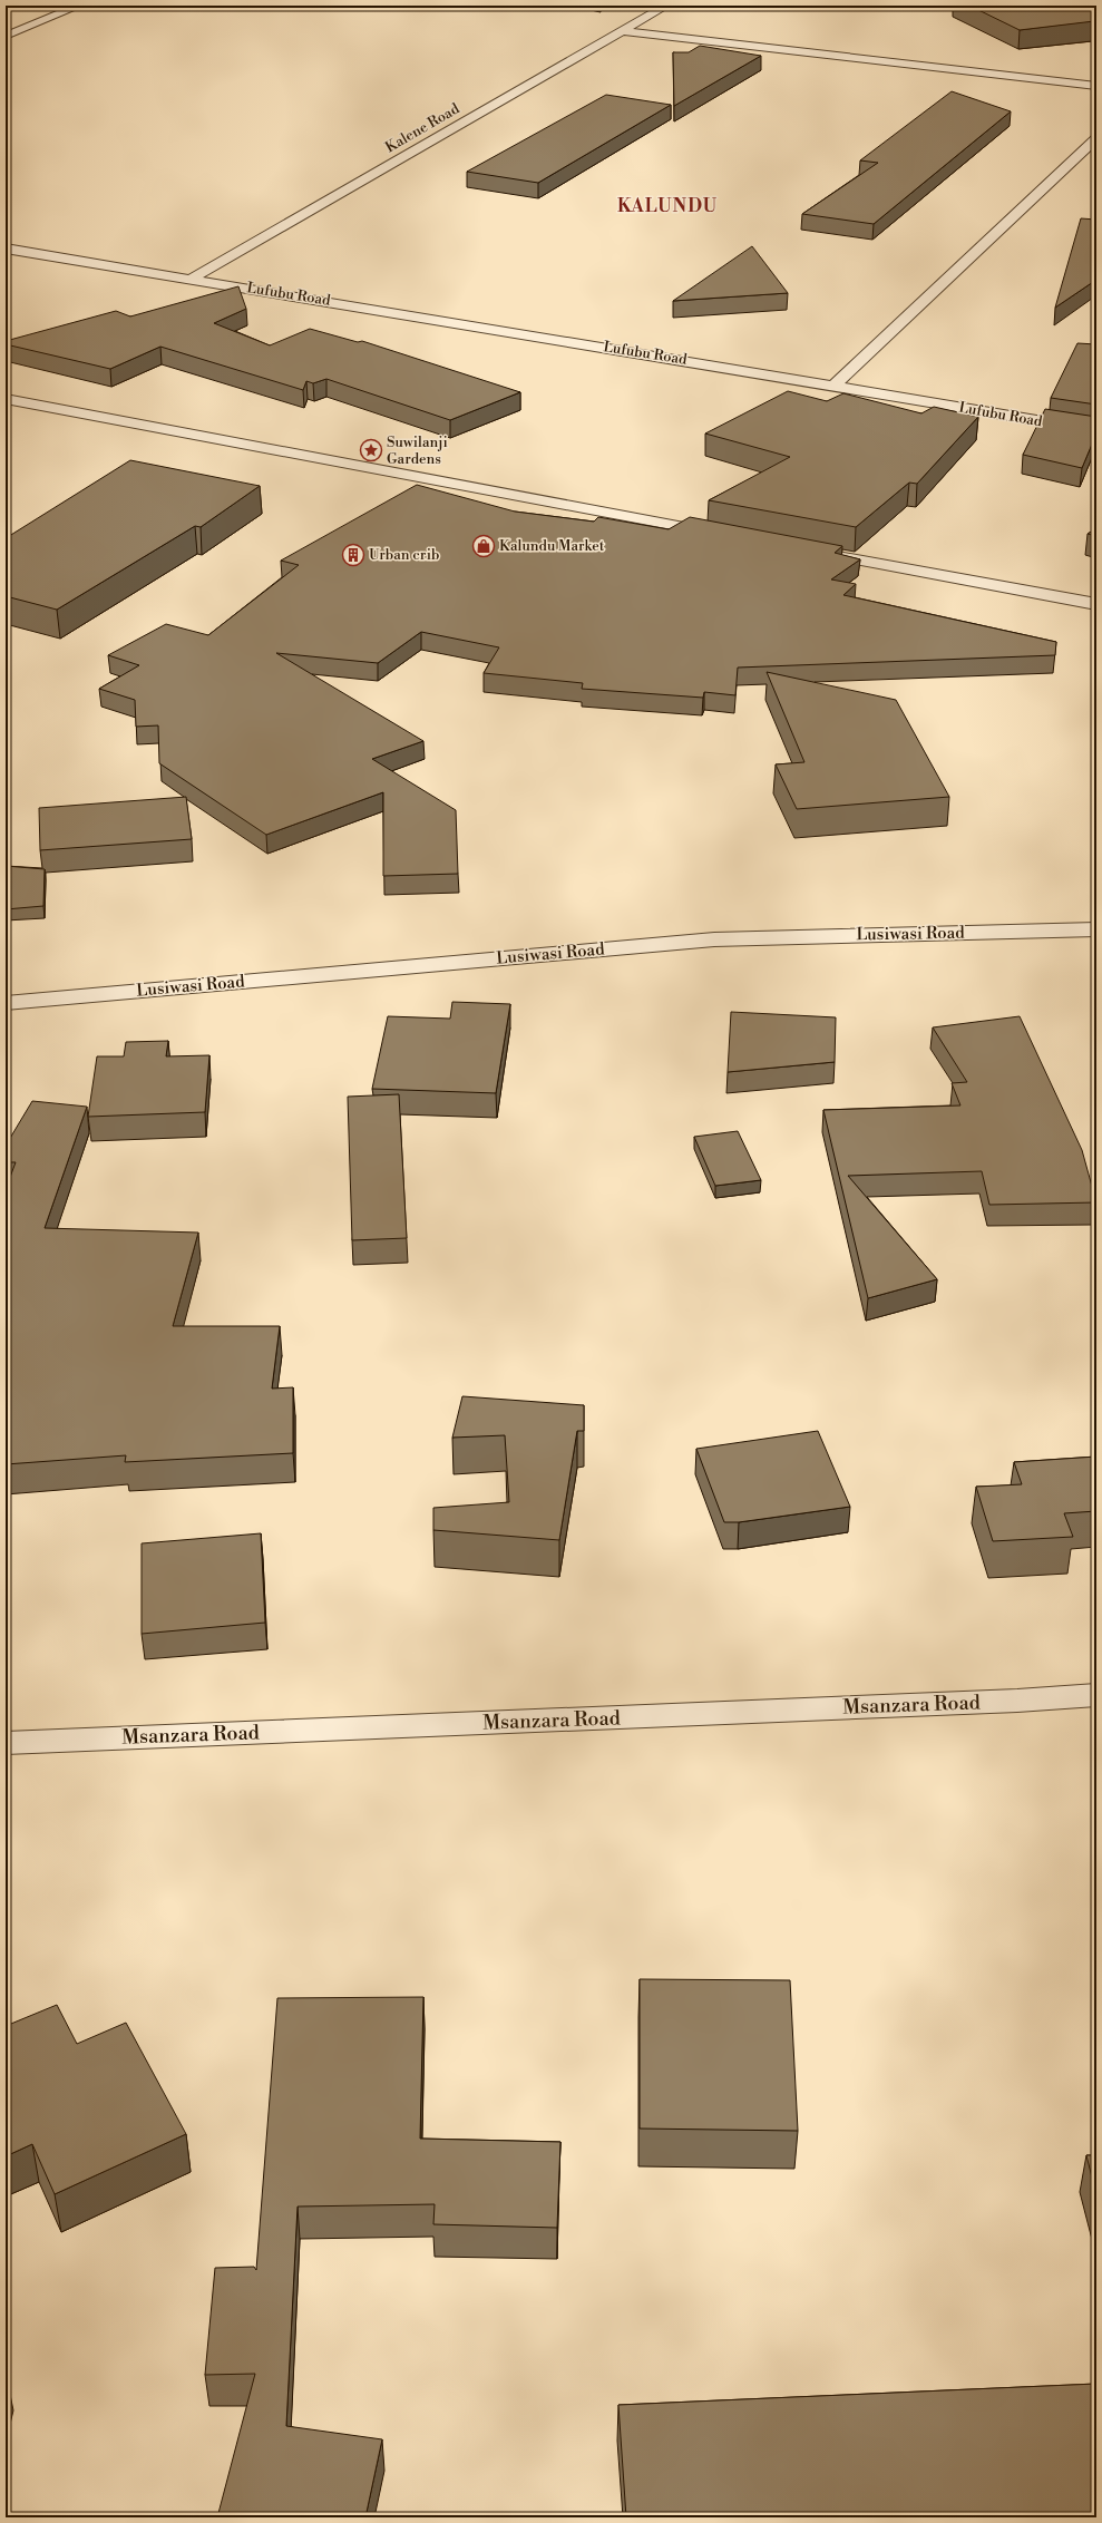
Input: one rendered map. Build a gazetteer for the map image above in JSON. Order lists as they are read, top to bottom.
{
  "streets": {
    "street": [
      "Kalene Road",
      "Lufubu Road",
      "Lusiwasi Road",
      "Msanzara Road"
    ]
  },
  "crossings": [
    ["Kalene Road", "Lufubu Road"]
  ],
  "districts": ["KALUNDU"],
  "places": {
    "place": ["Suwilanji Gardens"],
    "shop": ["Kalundu Market"],
    "building": ["Urban crib"]
  }
}
